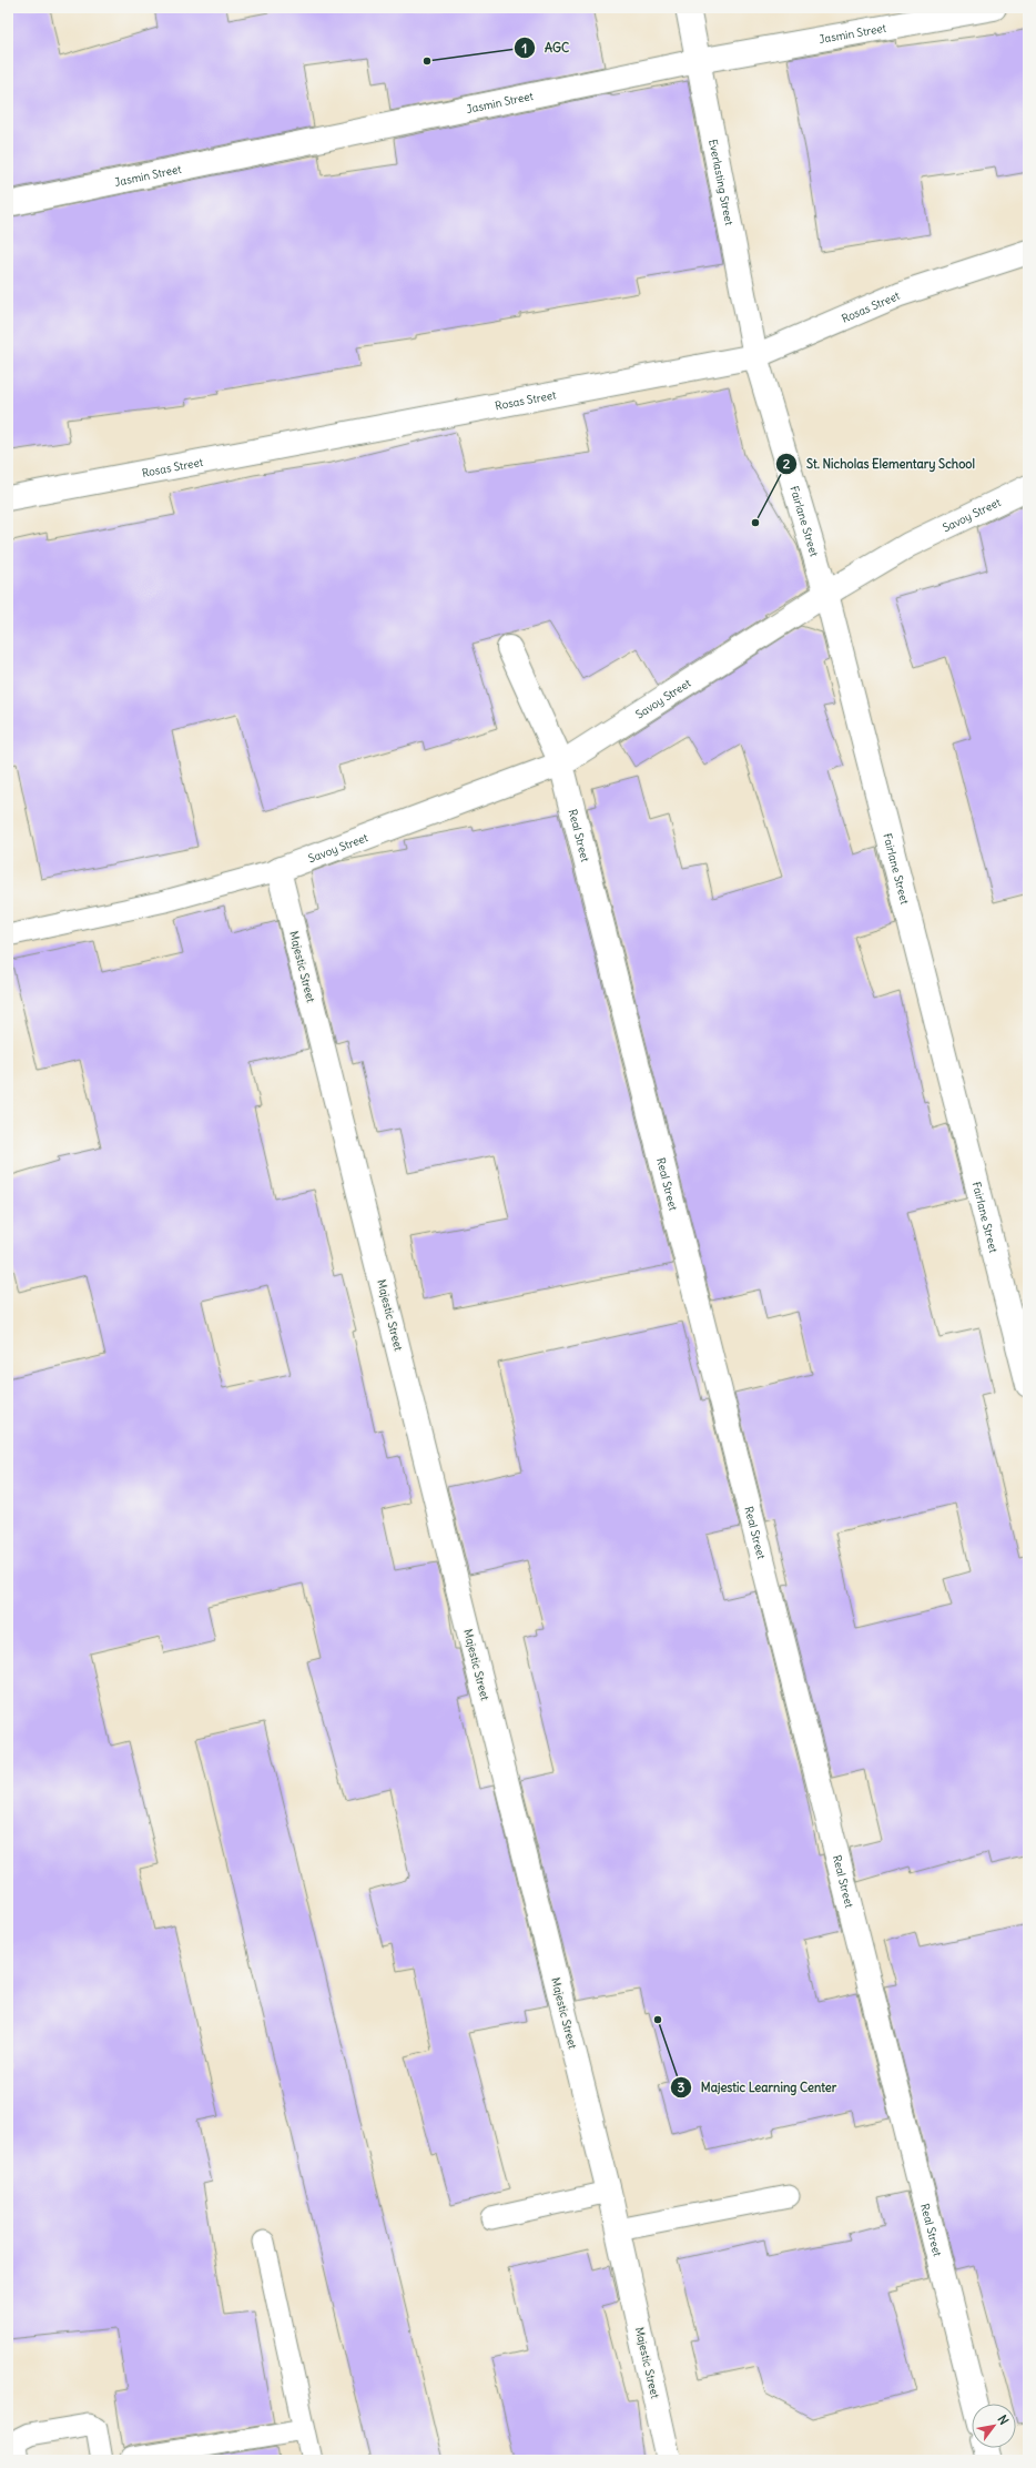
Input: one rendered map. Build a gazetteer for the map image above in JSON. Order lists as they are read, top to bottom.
{
  "streets": {
    "street": [
      "Jasmin Street",
      "Everlasting Street",
      "Rosas Street",
      "Savoy Street",
      "Fairlane Street",
      "Real Street",
      "Majestic Street"
    ]
  },
  "crossings": [
    ["Jasmin Street", "Everlasting Street"],
    ["Everlasting Street", "Rosas Street"],
    ["Everlasting Street", "Fairlane Street"],
    ["Rosas Street", "Fairlane Street"],
    ["Savoy Street", "Fairlane Street"],
    ["Savoy Street", "Real Street"],
    ["Savoy Street", "Majestic Street"]
  ],
  "places": ["AGC", "St. Nicholas Elementary School", "Majestic Learning Center"],
  "north": "top right"
}
